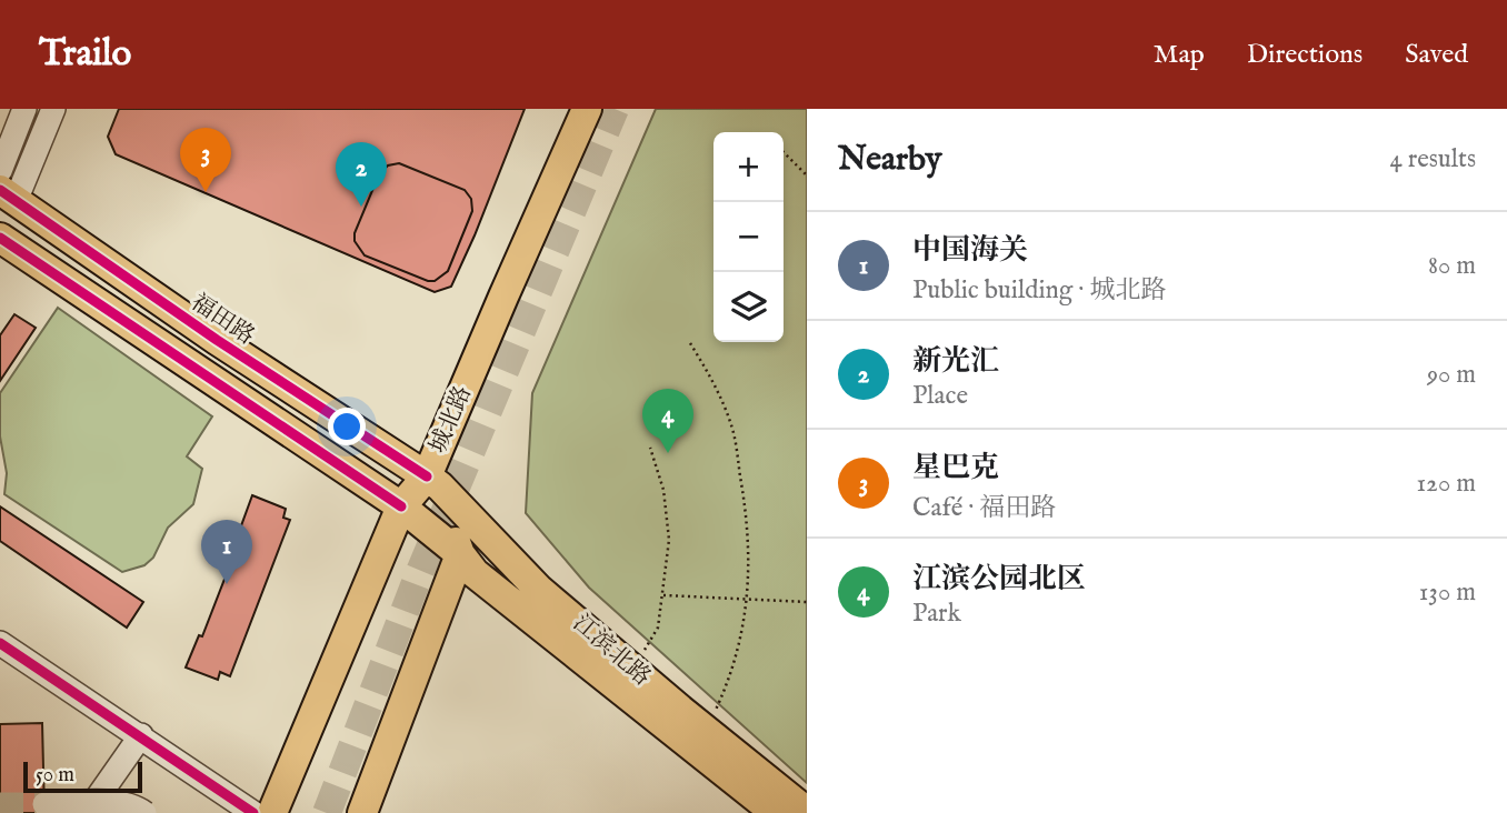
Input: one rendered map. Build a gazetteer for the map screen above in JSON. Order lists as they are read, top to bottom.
{
  "streets": {
    "main road": ["福田路", "城北路", "江滨北路"]
  },
  "crossings": [
    ["福田路", "城北路"],
    ["福田路", "江滨北路"],
    ["城北路", "江滨北路"]
  ],
  "scale_bar": "50 m",
  "page": {
    "header": "Trailo",
    "nav": ["Map", "Directions", "Saved"],
    "heading": ["Nearby", "4 results"],
    "pins": [
      "3",
      "2",
      "4",
      "1"
    ],
    "map_buttons": ["+", "−"],
    "list": [
      {
        "mark": "1",
        "name": "中国海关",
        "note": "Public building · 城北路",
        "value": "80 m"
      },
      {
        "mark": "2",
        "name": "新光汇",
        "note": "Place",
        "value": "90 m"
      },
      {
        "mark": "3",
        "name": "星巴克",
        "note": "Café · 福田路",
        "value": "120 m"
      },
      {
        "mark": "4",
        "name": "江滨公园北区",
        "note": "Park",
        "value": "130 m"
      }
    ],
    "scale": "50 m"
  }
}
